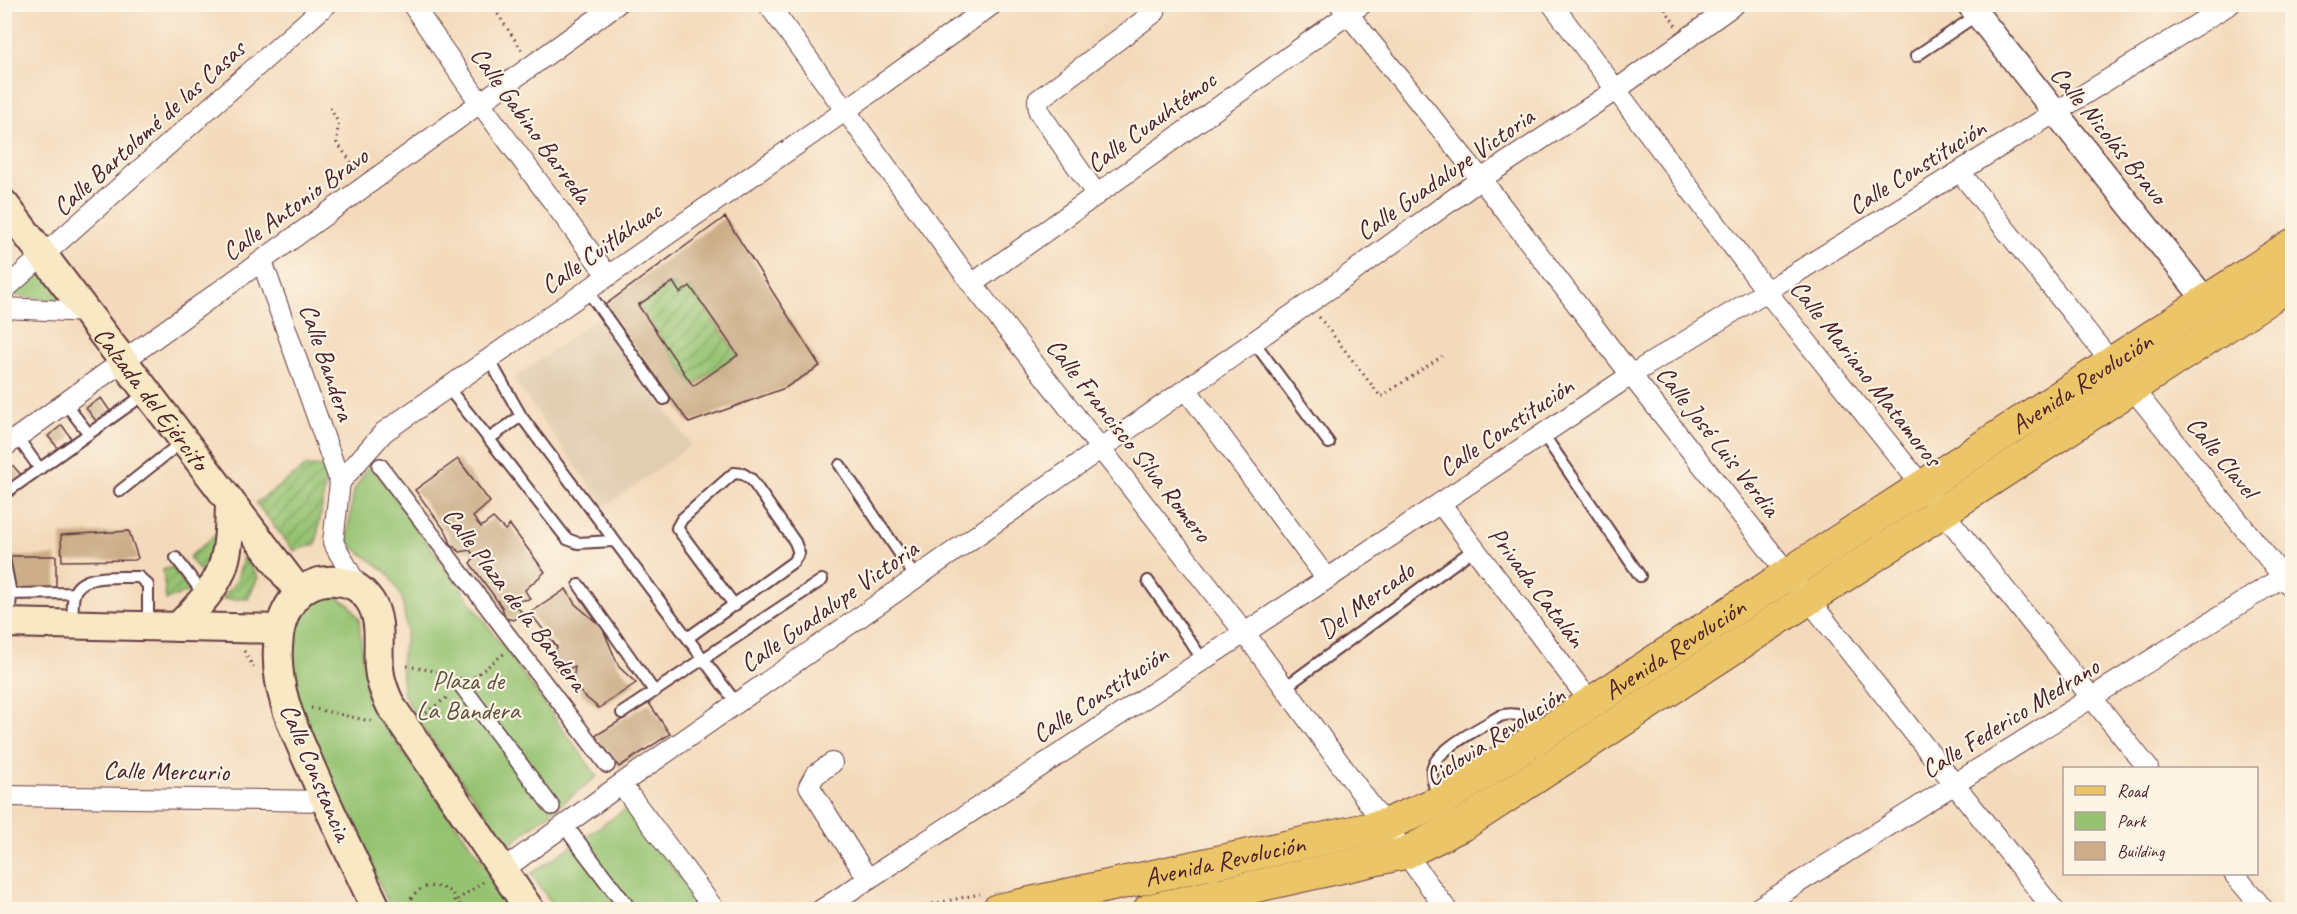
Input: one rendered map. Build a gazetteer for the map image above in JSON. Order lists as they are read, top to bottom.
{
  "streets": {
    "main road": ["Avenida Revolución", "Calzada del Ejército", "Calle Constancia"],
    "street": [
      "Calle Cuauhtémoc",
      "Calle Gabino Barreda",
      "Calle Bartolomé de las Casas",
      "Calle Nicolás Bravo",
      "Calle Constitución",
      "Calle Guadalupe Victoria",
      "Calle Antonio Bravo",
      "Calle Cuitláhuac",
      "Calle Bandera",
      "Calle Mariano Matamoros",
      "Calle Francisco Silva Romero",
      "Calle José Luis Verdia",
      "Calle Clavel",
      "Privada Catalán",
      "Calle Plaza de la Bandera",
      "Calle Federico Medrano",
      "Calle Mercurio"
    ],
    "lane": ["Del Mercado"]
  },
  "crossings": [
    ["Calle Cuauhtémoc", "Calle Francisco Silva Romero"],
    ["Calle Cuauhtémoc", "Calle José Luis Verdia"],
    ["Calle Gabino Barreda", "Calle Antonio Bravo"],
    ["Calle Gabino Barreda", "Calle Cuitláhuac"],
    ["Calle Bartolomé de las Casas", "Calzada del Ejército"],
    ["Calle Nicolás Bravo", "Calle Constitución"],
    ["Calle Nicolás Bravo", "Avenida Revolución"],
    ["Calle Constitución", "Calle Mariano Matamoros"],
    ["Calle Constitución", "Calle Francisco Silva Romero"],
    ["Calle Constitución", "Calle José Luis Verdia"],
    ["Calle Constitución", "Privada Catalán"],
    ["Calle Guadalupe Victoria", "Calle Mariano Matamoros"],
    ["Calle Guadalupe Victoria", "Calle Francisco Silva Romero"],
    ["Calle Guadalupe Victoria", "Calle José Luis Verdia"],
    ["Calle Antonio Bravo", "Calle Bandera"],
    ["Calle Antonio Bravo", "Calzada del Ejército"],
    ["Calle Cuitláhuac", "Calle Bandera"],
    ["Calle Cuitláhuac", "Calle Francisco Silva Romero"],
    ["Calle Mariano Matamoros", "Avenida Revolución"],
    ["Calle Mariano Matamoros", "Calle Federico Medrano"],
    ["Avenida Revolución", "Calle Francisco Silva Romero"],
    ["Avenida Revolución", "Calle José Luis Verdia"],
    ["Avenida Revolución", "Calle Clavel"],
    ["Avenida Revolución", "Privada Catalán"],
    ["Calle Francisco Silva Romero", "Del Mercado"],
    ["Calle José Luis Verdia", "Calle Federico Medrano"],
    ["Calle Clavel", "Calle Federico Medrano"],
    ["Privada Catalán", "Del Mercado"],
    ["Calle Mercurio", "Calle Constancia"]
  ],
  "parks": ["Plaza de La Bandera"],
  "legend": ["Road", "Park", "Building"]
}
